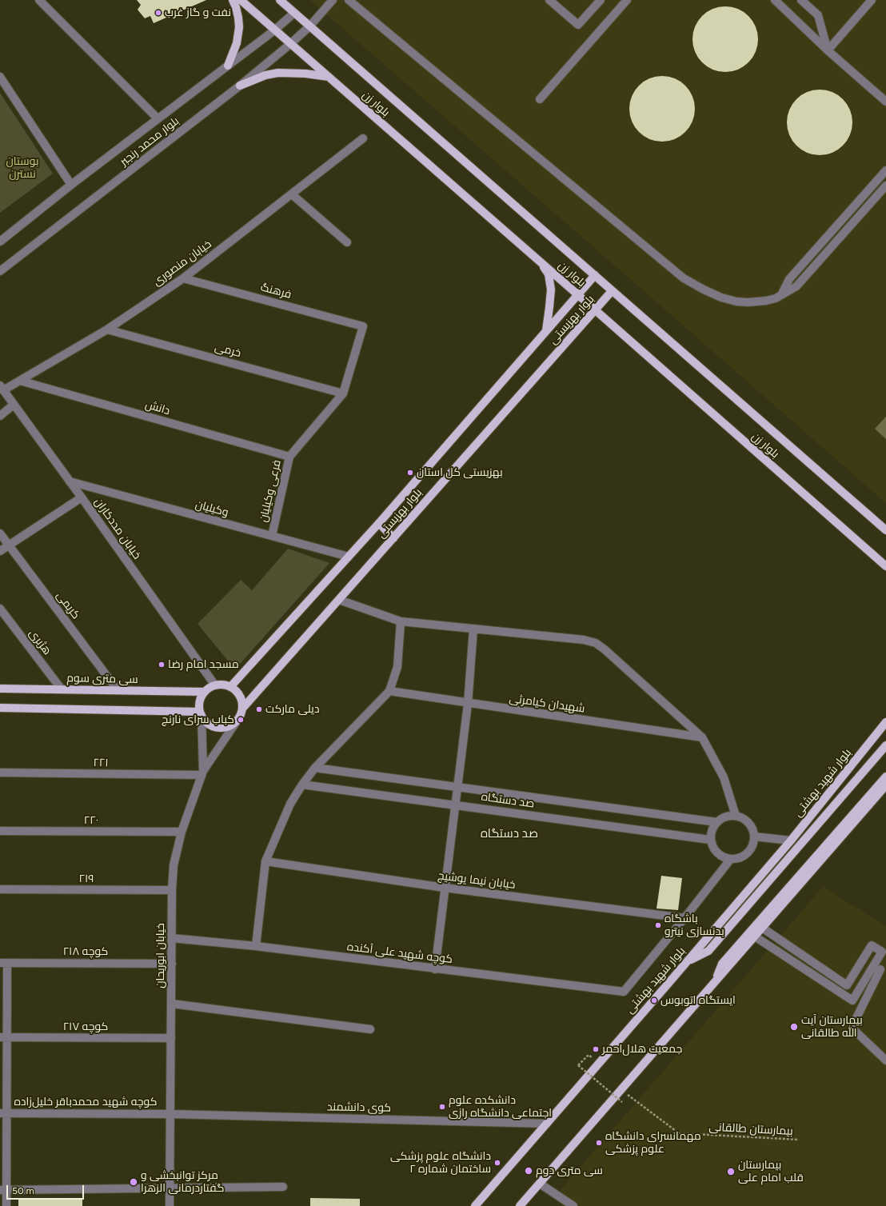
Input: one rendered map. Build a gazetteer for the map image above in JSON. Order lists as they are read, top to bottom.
{
  "streets": {
    "main road": [
      "بلوار زن",
      "بلوار بهزیستی",
      "سی متری سوم",
      "بلوار شهید بهشتی"
    ],
    "street": [
      "بلوار محمد رنجبر",
      "خیابان منصوری",
      "فرهنگ",
      "خرمی",
      "دانش",
      "فرعی وکیلیان",
      "وکیلیان",
      "خیابان مددکاران",
      "کریمی",
      "هژبری",
      "شهیدان کیامرثی",
      "۲۲۱",
      "صد دستگاه",
      "۲۲۰",
      "۲۱۹",
      "خیابان نیما یوشیج",
      "کوچه ۲۱۸",
      "کوچه شهید علی آکنده",
      "خیابان ابوریحان",
      "کوچه ۲۱۷",
      "کوچه شهید محمدباقر خلیل‌زاده",
      "کوی دانشمند"
    ],
    "path": ["بیمارستان طالقانی"]
  },
  "crossings": [
    ["بلوار زن", "بلوار محمد رنجبر"],
    ["بلوار زن", "بلوار بهزیستی"],
    ["خیابان منصوری", "فرهنگ"],
    ["خیابان منصوری", "خرمی"],
    ["خیابان منصوری", "دانش"],
    ["خیابان منصوری", "خیابان مددکاران"],
    ["فرهنگ", "خرمی"],
    ["فرهنگ", "فرعی وکیلیان"],
    ["بلوار بهزیستی", "وکیلیان"],
    ["بلوار بهزیستی", "خیابان مددکاران"],
    ["بلوار بهزیستی", "سی متری سوم"],
    ["بلوار بهزیستی", "خیابان ابوریحان"],
    ["خرمی", "فرعی وکیلیان"],
    ["دانش", "فرعی وکیلیان"],
    ["فرعی وکیلیان", "وکیلیان"],
    ["وکیلیان", "خیابان مددکاران"],
    ["خیابان مددکاران", "سی متری سوم"],
    ["خیابان مددکاران", "خیابان ابوریحان"],
    ["کریمی", "سی متری سوم"],
    ["هژبری", "سی متری سوم"],
    ["سی متری سوم", "خیابان ابوریحان"],
    ["۲۲۱", "خیابان ابوریحان"],
    ["بلوار شهید بهشتی", "کوی دانشمند"],
    ["۲۲۰", "خیابان ابوریحان"],
    ["۲۱۹", "خیابان ابوریحان"],
    ["خیابان نیما یوشیج", "کوچه شهید علی آکنده"],
    ["کوچه ۲۱۸", "خیابان ابوریحان"],
    ["کوچه شهید علی آکنده", "خیابان ابوریحان"],
    ["خیابان ابوریحان", "کوچه ۲۱۷"],
    ["خیابان ابوریحان", "کوچه شهید محمدباقر خلیل‌زاده"],
    ["خیابان ابوریحان", "کوی دانشمند"],
    ["کوچه شهید محمدباقر خلیل‌زاده", "کوی دانشمند"]
  ],
  "districts": ["صد دستگاه"],
  "parks": ["بوستان نسترن"],
  "places": [
    "نفت و گاز غرب",
    "بهزیستی کل استان",
    "مسجد امام رضا",
    "دیلی مارکت",
    "کباب سرای نارنج",
    "باشگاه بدنسازی نیترو",
    "ایستگاه اتوبوس",
    "بیمارستان آیت الله طالقانی",
    "جمعیت هلال‌احمر",
    "دانشکده علوم اجتماعی دانشگاه رازی",
    "مهمانسرای دانشگاه علوم پزشکی",
    "دانشگاه علوم پزشکی ساختمان شماره ۲",
    "سی متری دوم",
    "بیمارستان قلب امام علی",
    "مرکز توانبخشی و گفتاردرمانی الزهرا"
  ],
  "scale_bar": "50 m"
}
